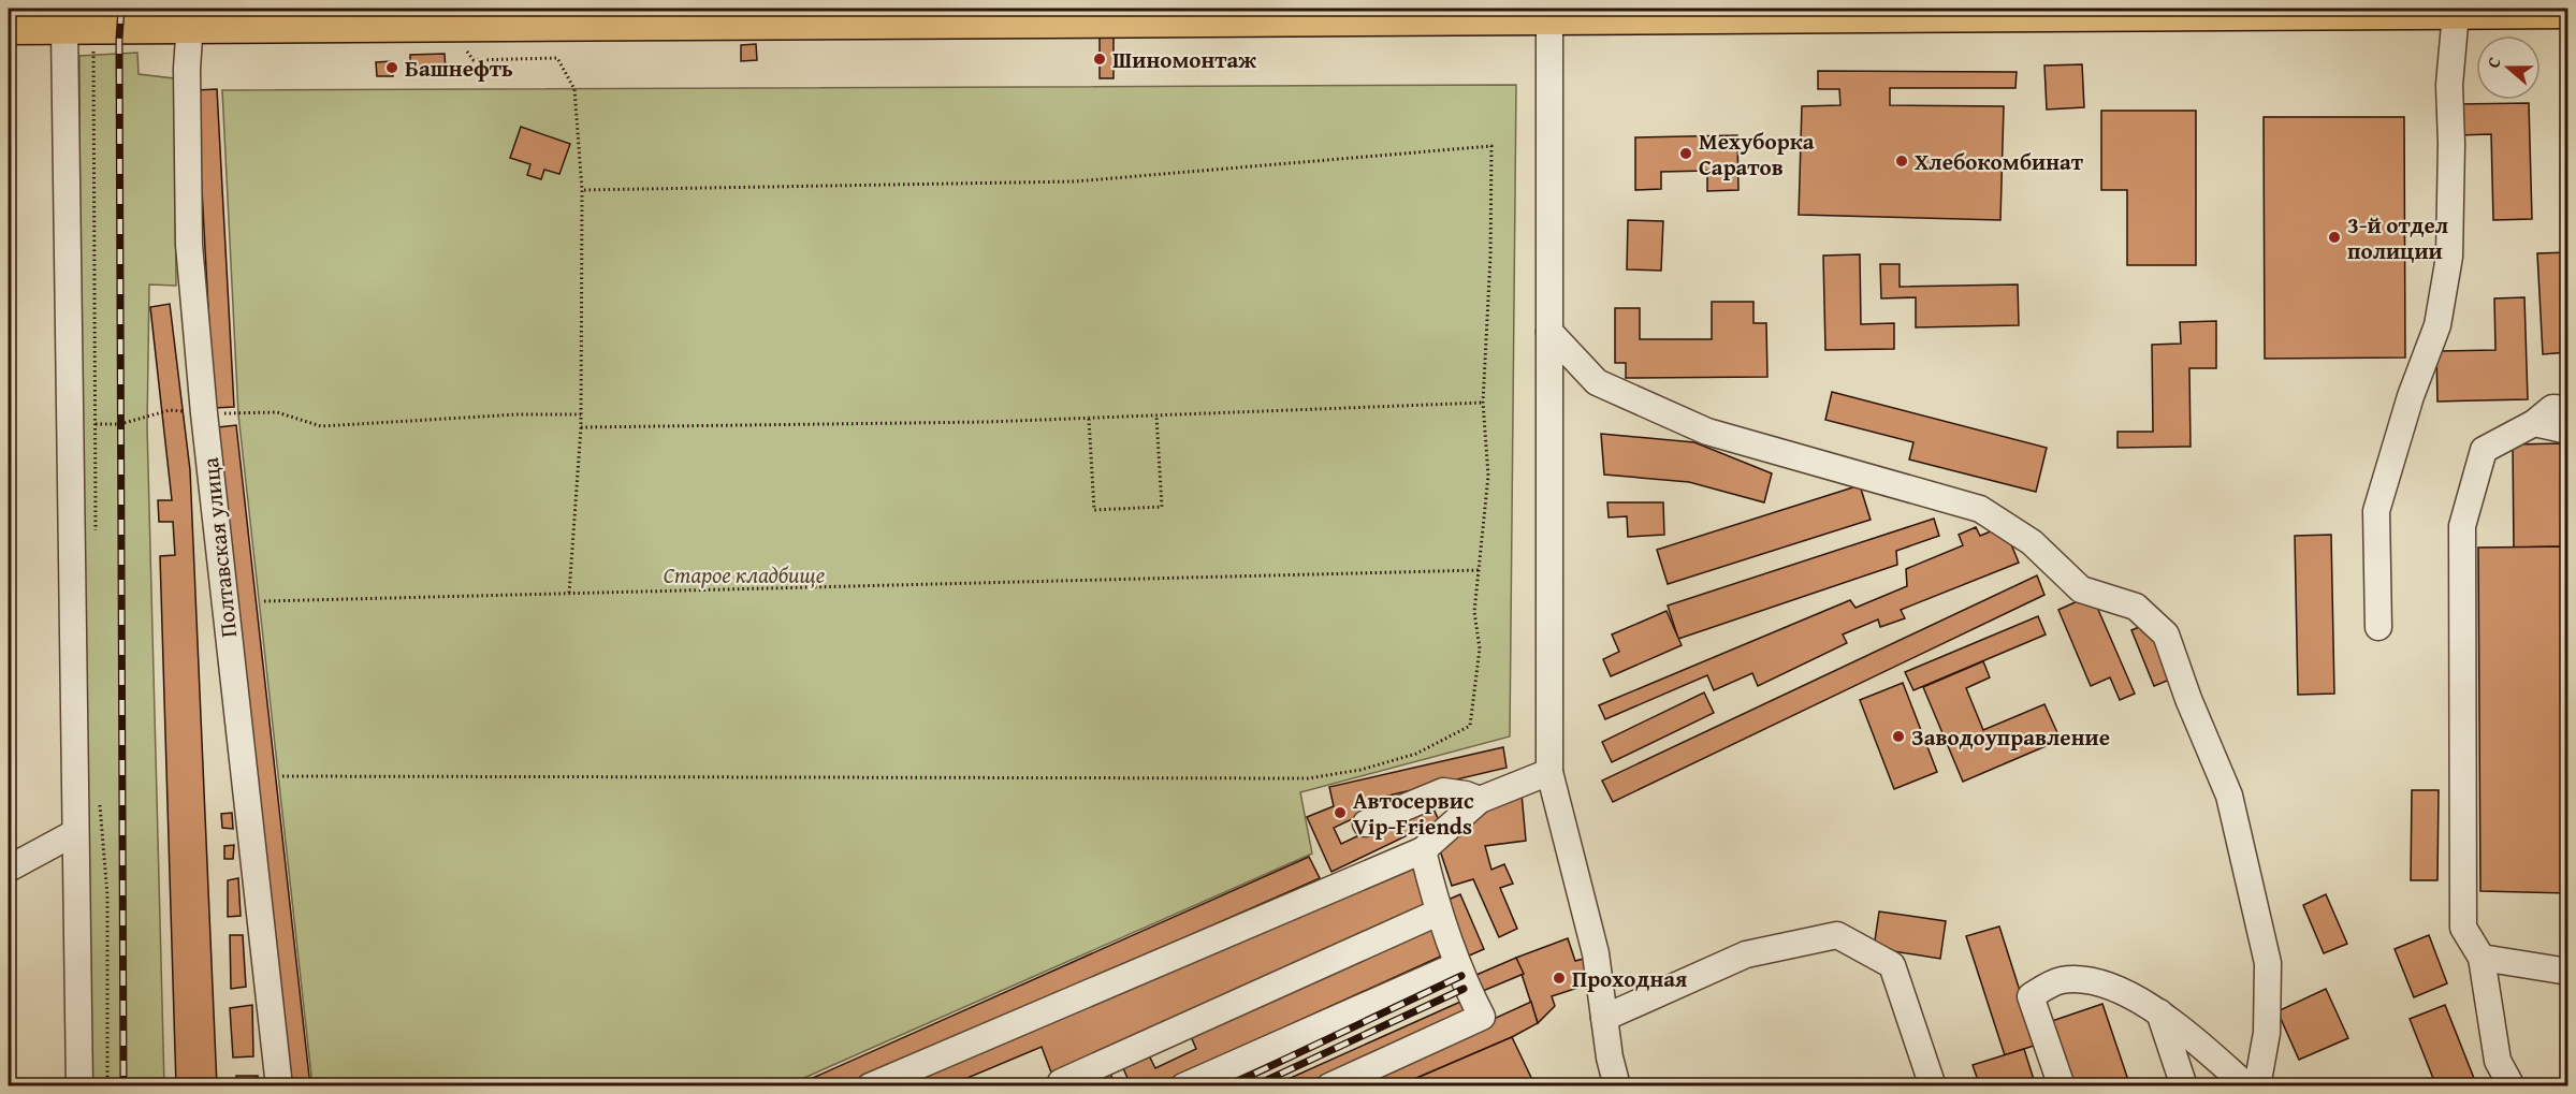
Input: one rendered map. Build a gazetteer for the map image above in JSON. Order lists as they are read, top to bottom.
{
  "streets": {
    "street": ["Полтавская улица"]
  },
  "parks": ["Старое кладбище"],
  "places": [
    "Шиномонтаж",
    "Башнефть",
    "Мехуборка Саратов",
    "Хлебокомбинат",
    "3-й отдел полиции",
    "Заводоуправление",
    "Автосервис Vip-Friends",
    "Проходная"
  ],
  "north": "left"
}
